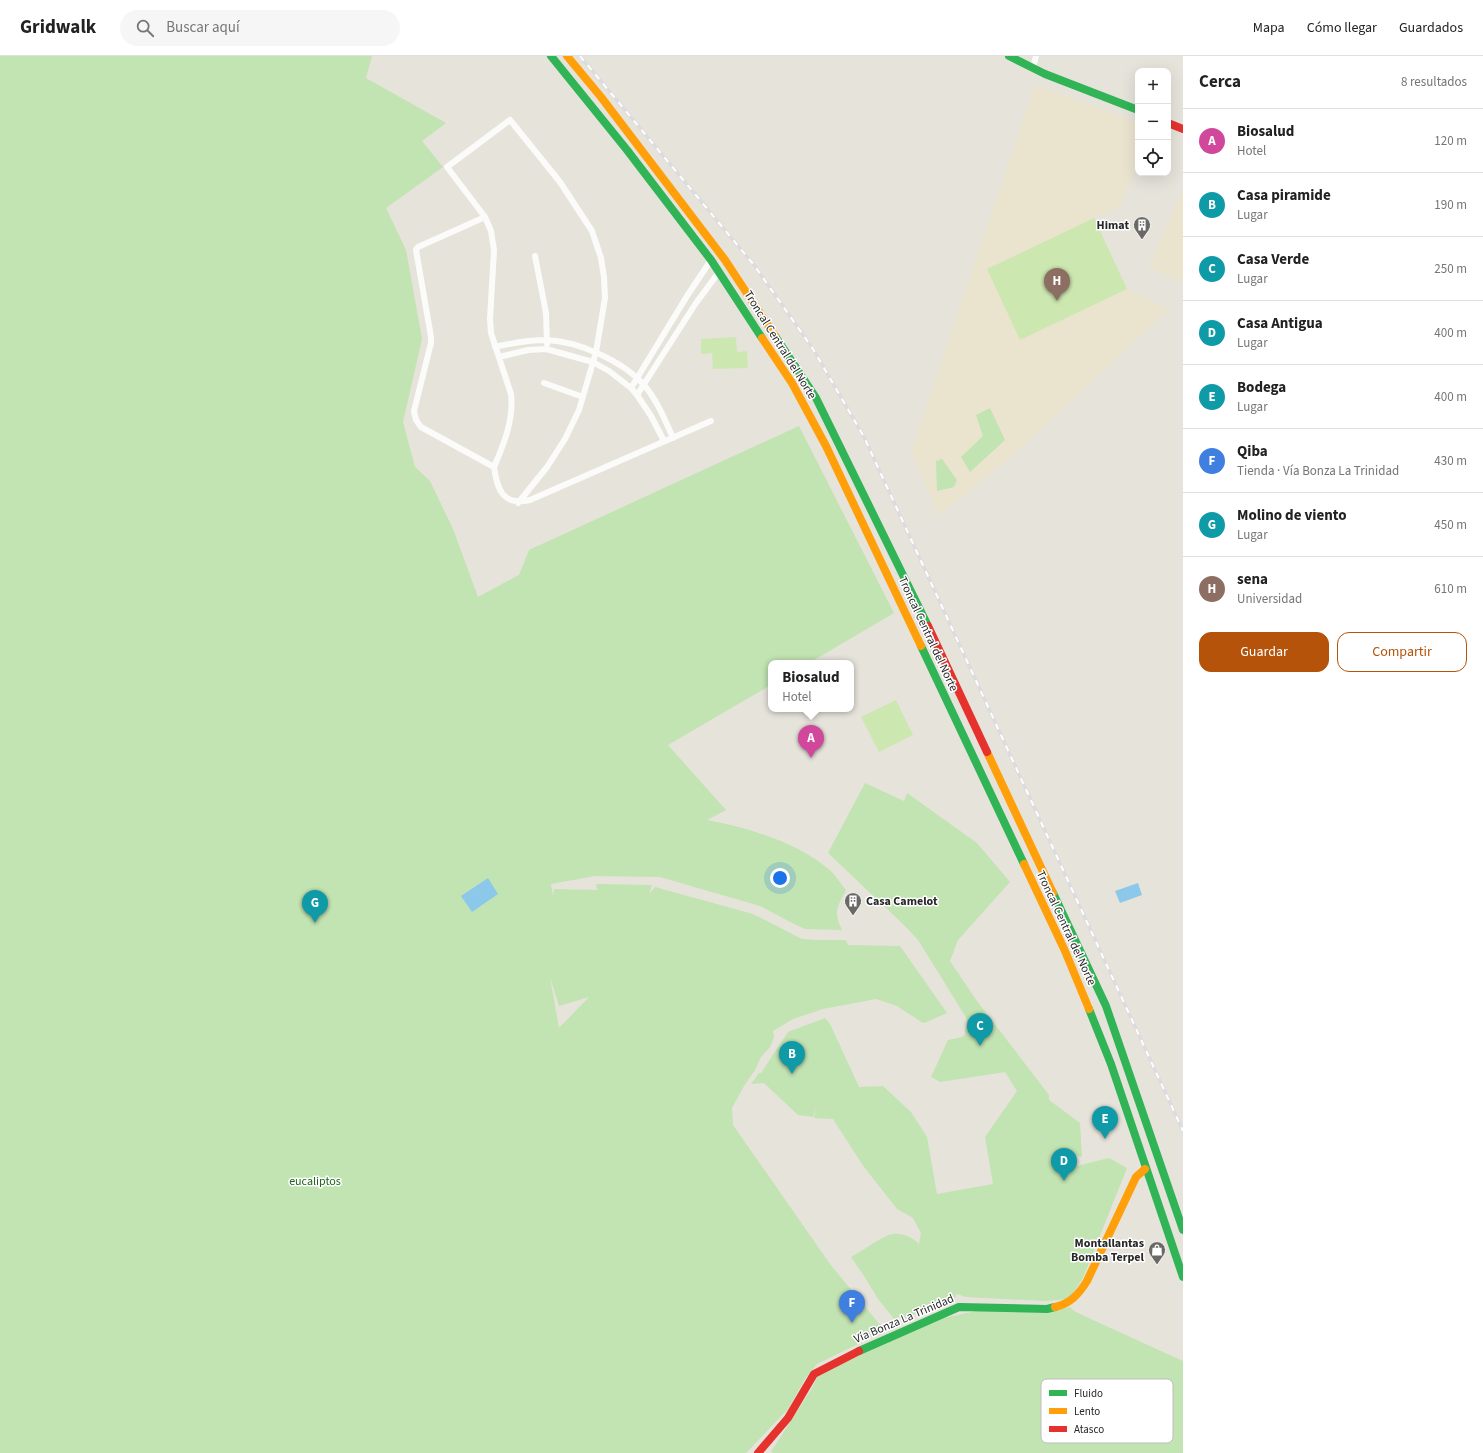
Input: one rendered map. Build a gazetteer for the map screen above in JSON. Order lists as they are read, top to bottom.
{
  "streets": {
    "main road": ["Troncal Central del Norte", "Vía Bonza La Trinidad"]
  },
  "crossings": [
    ["Troncal Central del Norte", "Vía Bonza La Trinidad"]
  ],
  "parks": ["eucaliptos"],
  "places": {
    "building": ["Himat", "Casa Camelot"],
    "shop": ["Montallantas Bomba Terpel"]
  },
  "legend": ["Fluido", "Lento", "Atasco"],
  "page": {
    "header": "Gridwalk",
    "search": "Buscar aquí",
    "nav": ["Mapa", "Cómo llegar", "Guardados"],
    "heading": ["Cerca", "8 resultados"],
    "map_buttons": ["+", "−"],
    "list": [
      {
        "mark": "A",
        "name": "Biosalud",
        "note": "Hotel",
        "value": "120 m"
      },
      {
        "mark": "B",
        "name": "Casa piramide",
        "note": "Lugar",
        "value": "190 m"
      },
      {
        "mark": "C",
        "name": "Casa Verde",
        "note": "Lugar",
        "value": "250 m"
      },
      {
        "mark": "D",
        "name": "Casa Antigua",
        "note": "Lugar",
        "value": "400 m"
      },
      {
        "mark": "E",
        "name": "Bodega",
        "note": "Lugar",
        "value": "400 m"
      },
      {
        "mark": "F",
        "name": "Qiba",
        "note": "Tienda · Vía Bonza La Trinidad",
        "value": "430 m"
      },
      {
        "mark": "G",
        "name": "Molino de viento",
        "note": "Lugar",
        "value": "450 m"
      },
      {
        "mark": "H",
        "name": "sena",
        "note": "Universidad",
        "value": "610 m"
      }
    ],
    "pins": [
      "H",
      "A",
      "G",
      "C",
      "B",
      "E",
      "D",
      "F"
    ],
    "buttons": ["Guardar", "Compartir"],
    "popup": ["Biosalud", "Hotel"]
  }
}
